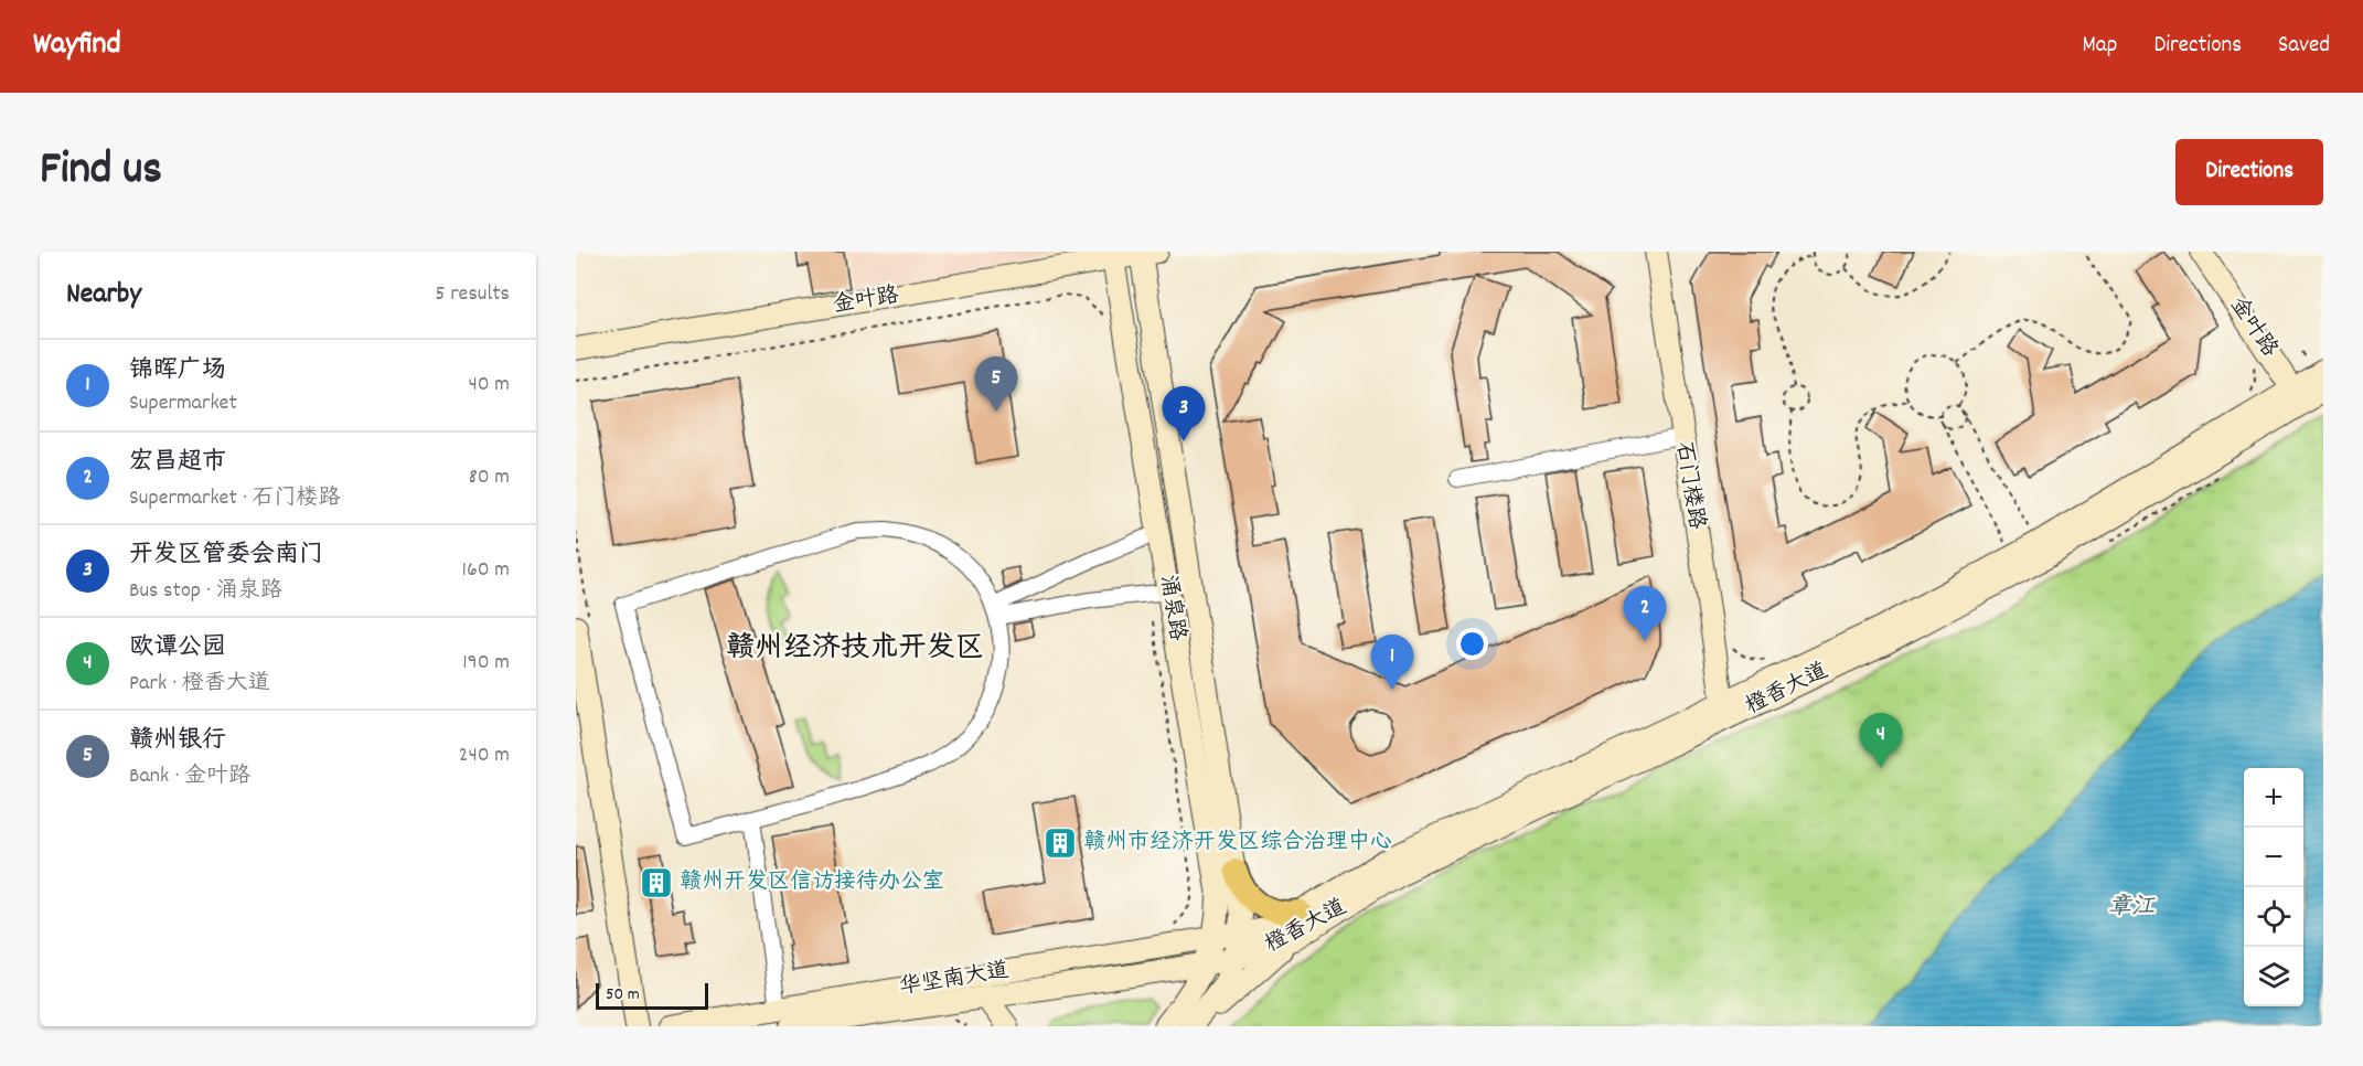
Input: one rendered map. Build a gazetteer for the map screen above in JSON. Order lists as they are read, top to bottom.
{
  "streets": {
    "main road": [
      "金叶路",
      "石门楼路",
      "涌泉路",
      "橙香大道",
      "华坚南大道"
    ]
  },
  "crossings": [
    ["金叶路", "涌泉路"],
    ["金叶路", "橙香大道"],
    ["石门楼路", "橙香大道"],
    ["涌泉路", "橙香大道"],
    ["涌泉路", "华坚南大道"],
    ["橙香大道", "华坚南大道"]
  ],
  "districts": ["赣州经济技术开发区"],
  "water": ["章江"],
  "places": {
    "building": ["赣州市经济开发区综合治理中心", "赣州开发区信访接待办公室"]
  },
  "scale_bar": "50 m",
  "page": {
    "header": "Wayfind",
    "nav": ["Map", "Directions", "Saved"],
    "title": "Find us",
    "buttons": "Directions",
    "heading": ["Nearby", "5 results"],
    "list": [
      {
        "mark": "1",
        "name": "锦晖广场",
        "note": "Supermarket",
        "value": "40 m"
      },
      {
        "mark": "2",
        "name": "宏昌超市",
        "note": "Supermarket · 石门楼路",
        "value": "80 m"
      },
      {
        "mark": "3",
        "name": "开发区管委会南门",
        "note": "Bus stop · 涌泉路",
        "value": "160 m"
      },
      {
        "mark": "4",
        "name": "欧谭公园",
        "note": "Park · 橙香大道",
        "value": "190 m"
      },
      {
        "mark": "5",
        "name": "赣州银行",
        "note": "Bank · 金叶路",
        "value": "240 m"
      }
    ],
    "pins": [
      "5",
      "3",
      "2",
      "1",
      "4"
    ],
    "map_buttons": ["+", "−"],
    "scale": "50 m"
  }
}
